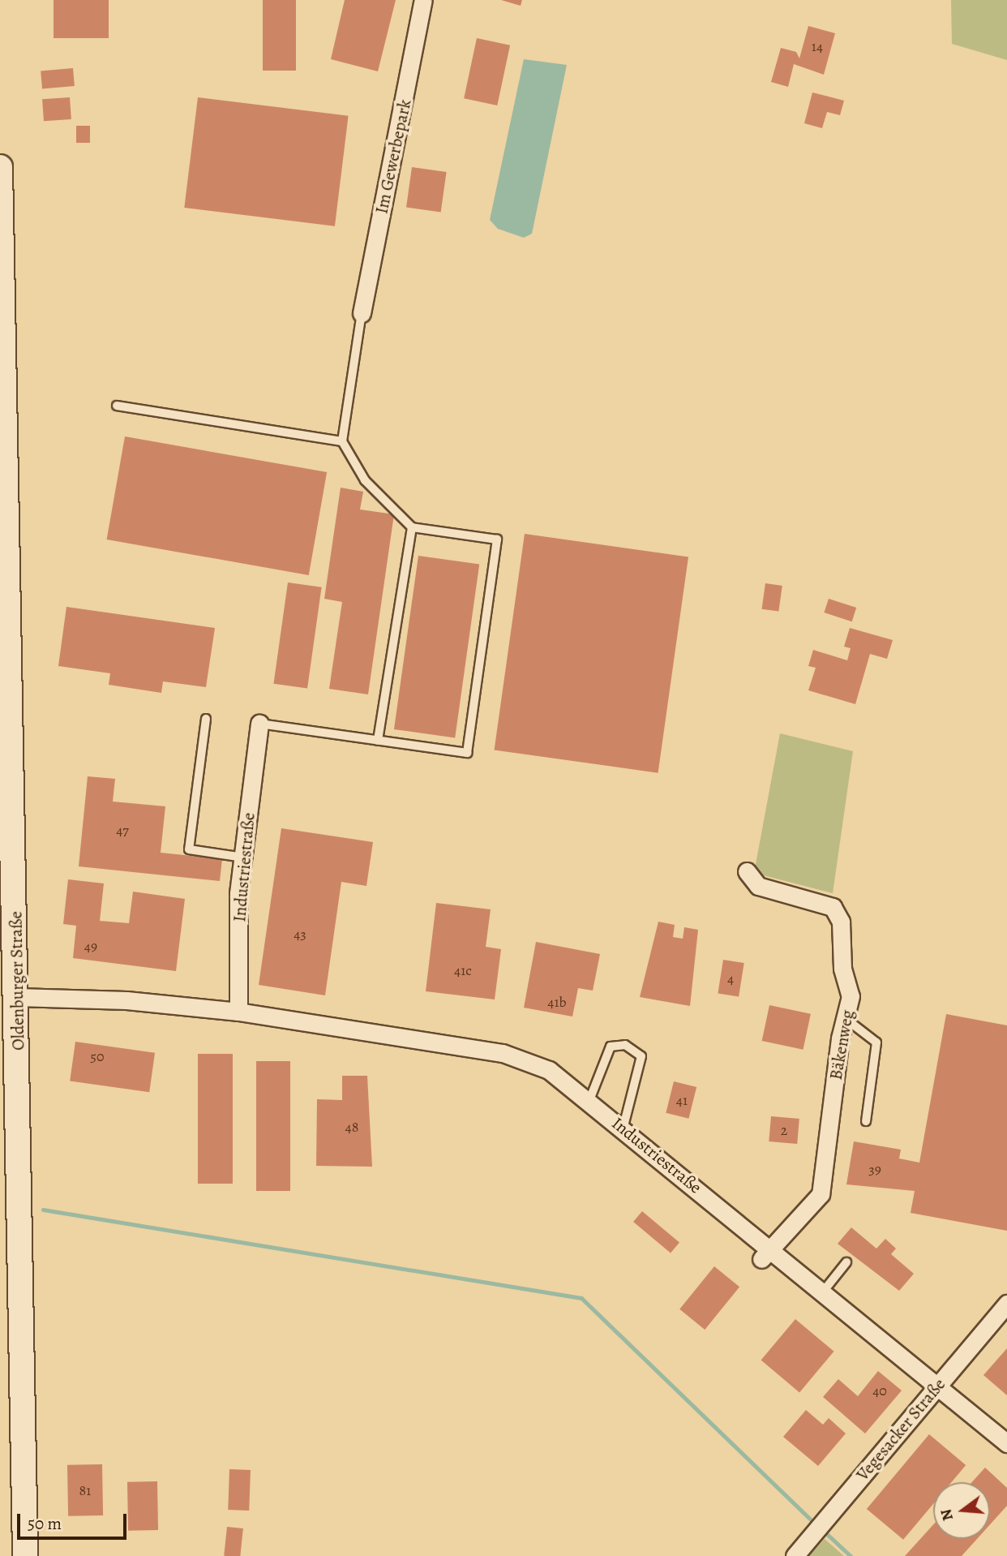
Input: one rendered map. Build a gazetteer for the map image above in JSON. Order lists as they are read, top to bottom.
{
  "streets": {
    "main road": ["Oldenburger Straße"],
    "street": [
      "Im Gewerbepark",
      "Industriestraße",
      "Bäkenweg",
      "Vegesacker Straße"
    ]
  },
  "crossings": [
    ["Industriestraße", "Oldenburger Straße"],
    ["Industriestraße", "Bäkenweg"],
    ["Industriestraße", "Vegesacker Straße"]
  ],
  "house_numbers": [
    "14",
    "47",
    "43",
    "49",
    "41c",
    "4",
    "41b",
    "50",
    "41",
    "48",
    "2",
    "39",
    "40",
    "81"
  ],
  "scale_bar": "50 m",
  "north": "left"
}
